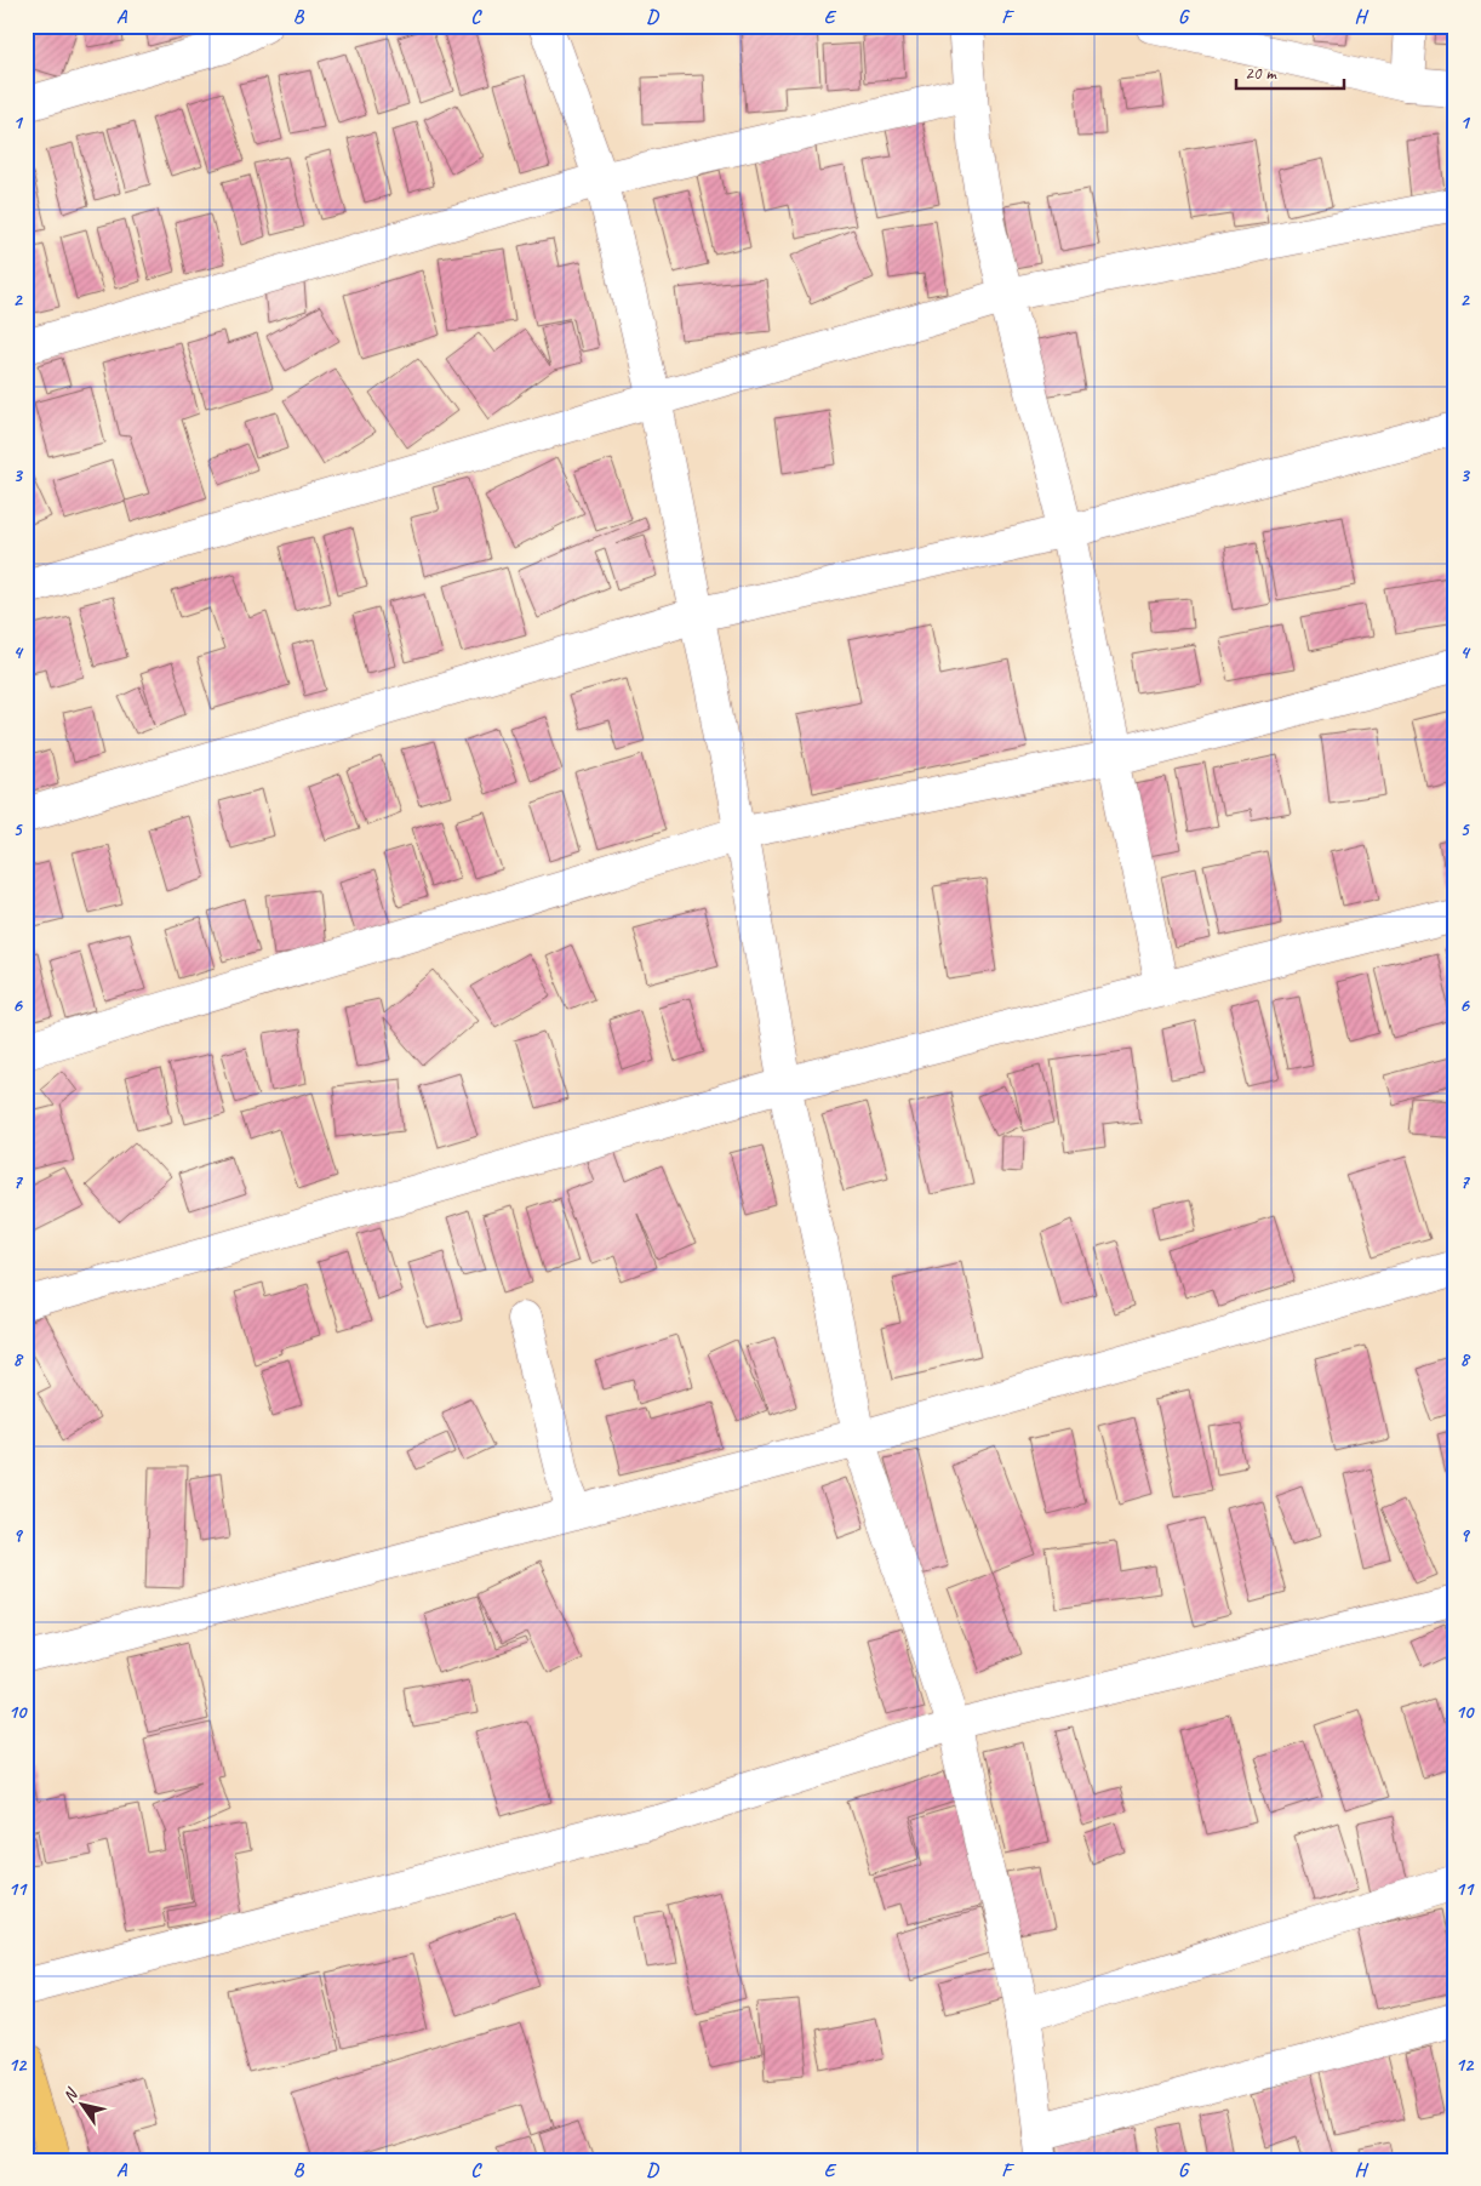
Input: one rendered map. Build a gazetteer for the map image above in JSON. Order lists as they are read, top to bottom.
{
  "scale_bar": "20 m",
  "north": "top left",
  "grid": {
    "columns": [
      "A",
      "B",
      "C",
      "D",
      "E",
      "F",
      "G",
      "H"
    ],
    "rows": [
      "1",
      "2",
      "3",
      "4",
      "5",
      "6",
      "7",
      "8",
      "9",
      "10",
      "11",
      "12"
    ]
  }
}
